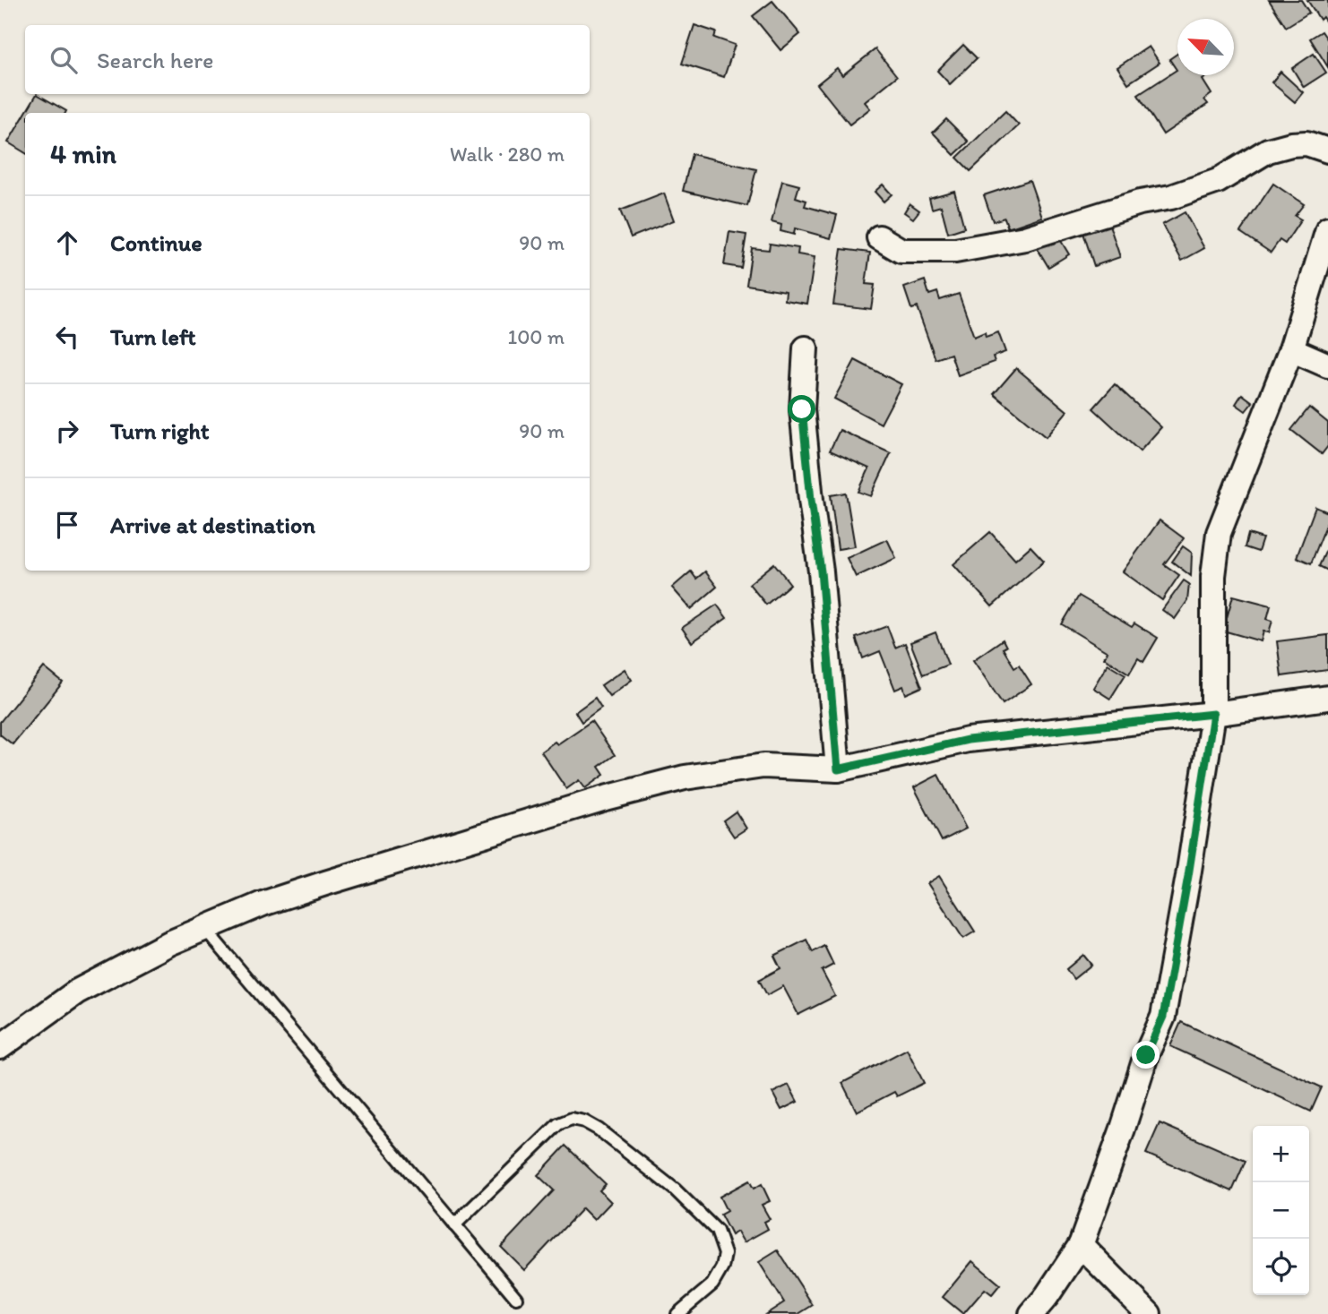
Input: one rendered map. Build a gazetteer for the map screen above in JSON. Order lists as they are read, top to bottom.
{
  "north": "top left",
  "page": {
    "search": "Search here",
    "heading": ["4 min", "Walk · 280 m"],
    "list": [
      ["Continue", "90 m"],
      ["Turn left", "100 m"],
      ["Turn right", "90 m"],
      "Arrive at destination"
    ],
    "map_buttons": ["+", "−"]
  }
}
